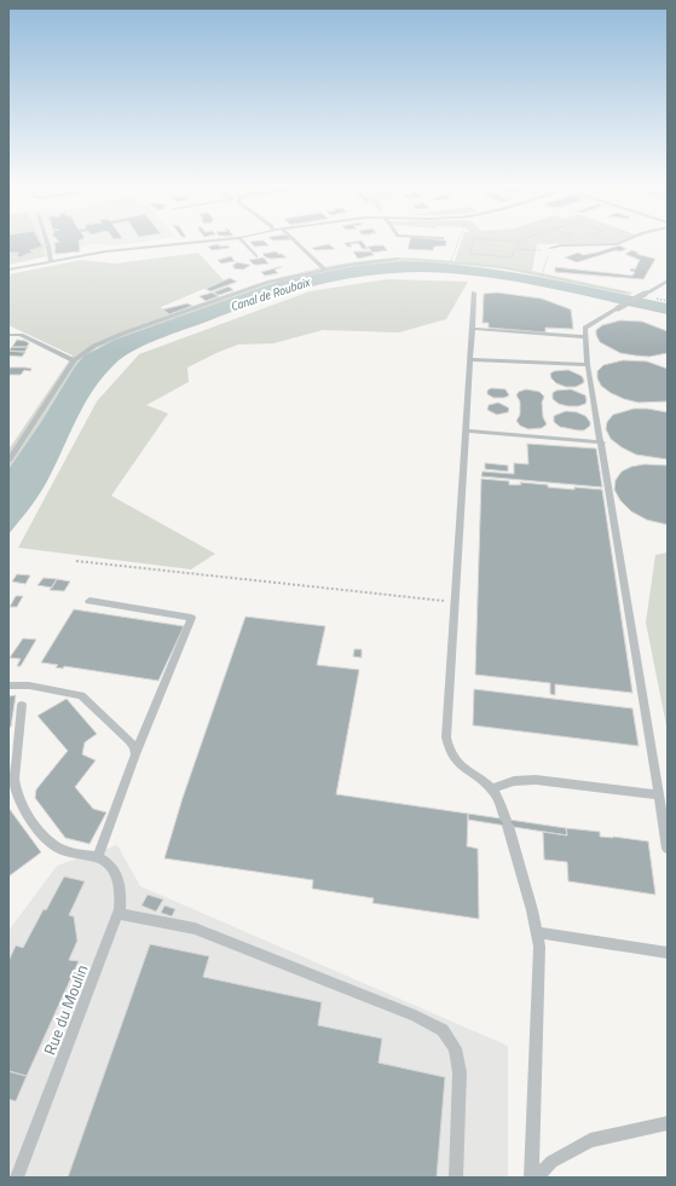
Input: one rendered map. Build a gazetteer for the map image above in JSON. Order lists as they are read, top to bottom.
{
  "streets": {
    "street": ["Rue du Moulin"]
  },
  "water": ["Canal de Roubaix"]
}
